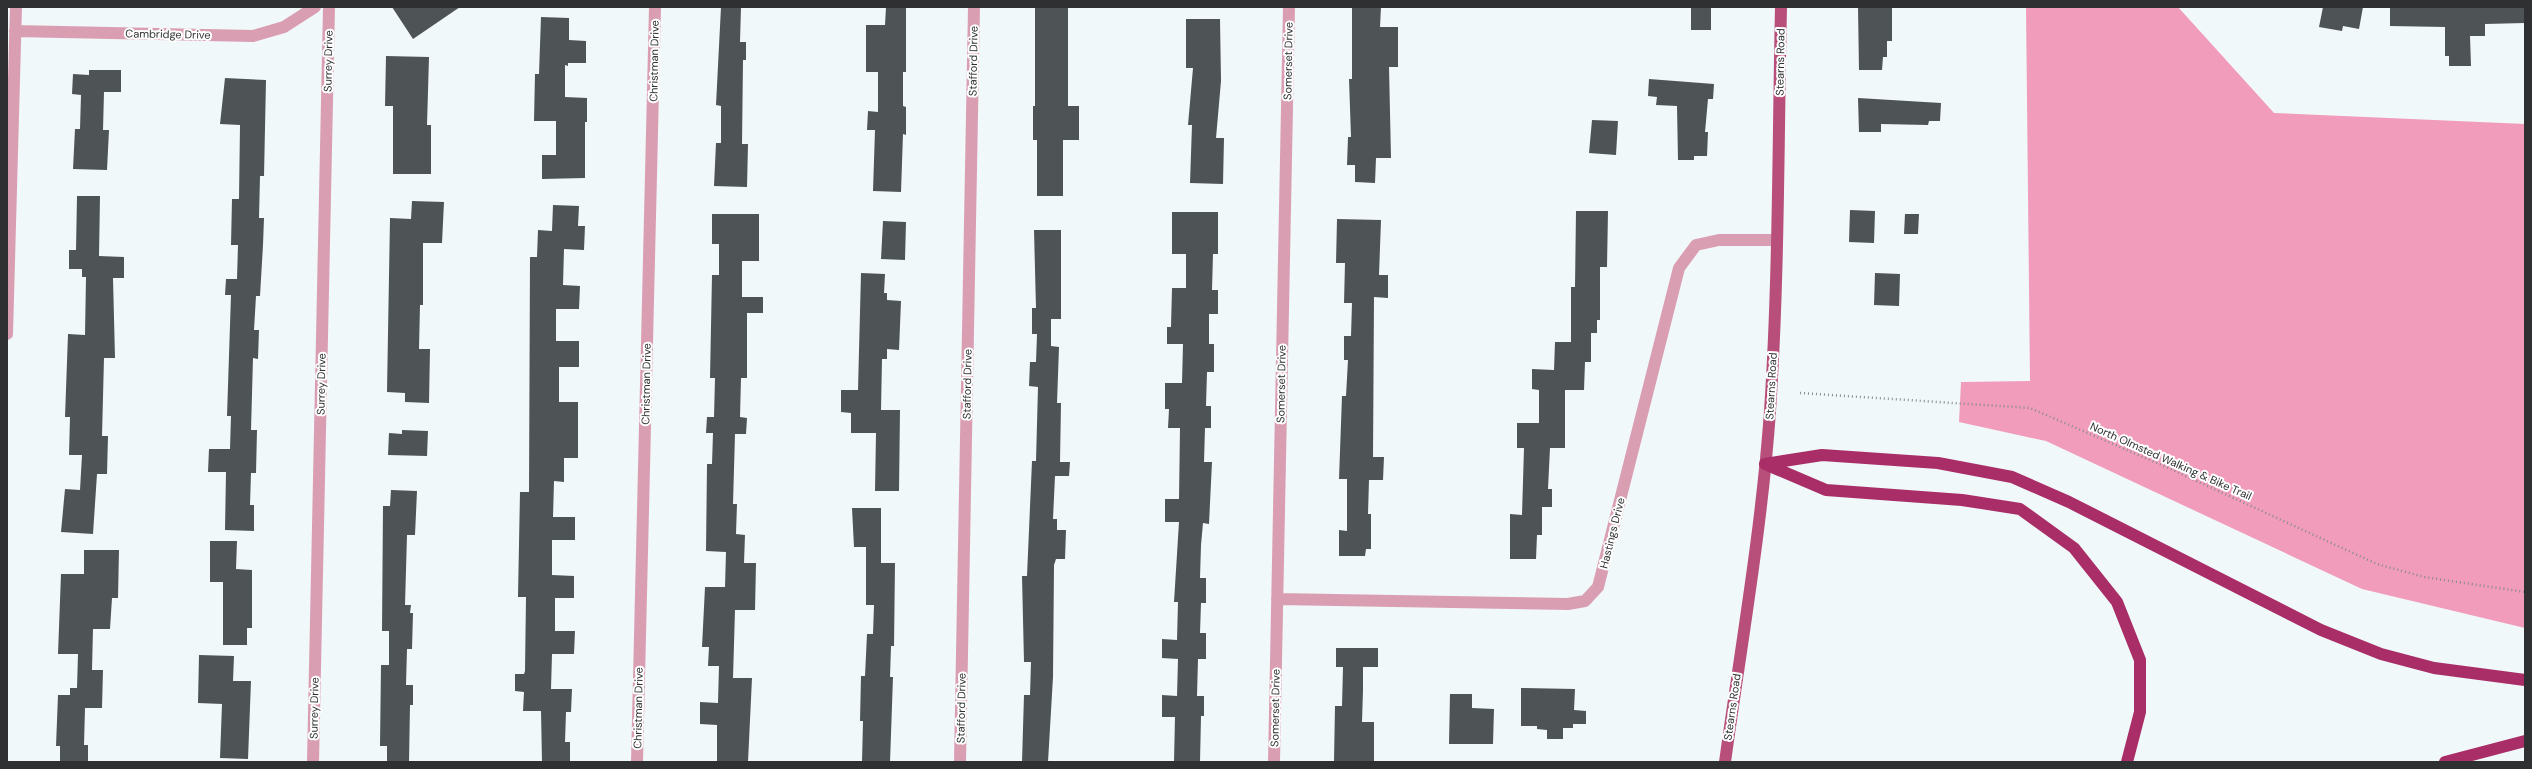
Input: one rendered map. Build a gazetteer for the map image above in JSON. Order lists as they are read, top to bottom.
{
  "streets": {
    "main road": ["Stearns Road"],
    "street": [
      "Cambridge Drive",
      "Surrey Drive",
      "Christman Drive",
      "Stafford Drive",
      "Somerset Drive",
      "Hastings Drive"
    ],
    "path": ["North Olmsted Walking & Bike Trail"]
  },
  "crossings": [
    ["Somerset Drive", "Hastings Drive"],
    ["Stearns Road", "Hastings Drive"]
  ]
}
